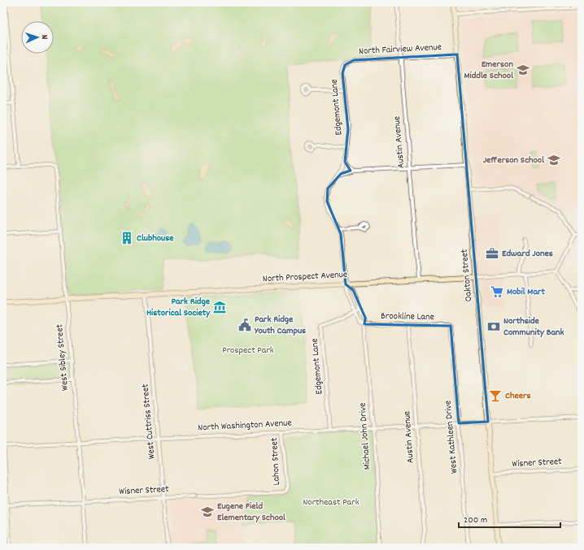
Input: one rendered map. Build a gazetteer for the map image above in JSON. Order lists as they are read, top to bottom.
{
  "streets": {
    "main road": ["Oakton Street", "North Prospect Avenue"],
    "street": [
      "North Fairview Avenue",
      "Edgemont Lane",
      "Austin Avenue",
      "Brookline Lane",
      "West Sibley Street",
      "West Cuttriss Street",
      "North Washington Avenue",
      "Michael John Drive",
      "West Kathleen Drive",
      "Lahon Street",
      "Wisner Street"
    ]
  },
  "crossings": [
    ["North Fairview Avenue", "Edgemont Lane"],
    ["North Fairview Avenue", "Austin Avenue"],
    ["North Fairview Avenue", "Oakton Street"],
    ["Edgemont Lane", "North Prospect Avenue"],
    ["Edgemont Lane", "North Washington Avenue"],
    ["Edgemont Lane", "Michael John Drive"],
    ["Austin Avenue", "North Prospect Avenue"],
    ["Austin Avenue", "Brookline Lane"],
    ["Austin Avenue", "North Washington Avenue"],
    ["Oakton Street", "North Prospect Avenue"],
    ["Oakton Street", "North Washington Avenue"],
    ["Oakton Street", "Wisner Street"],
    ["North Prospect Avenue", "West Sibley Street"],
    ["North Prospect Avenue", "West Cuttriss Street"],
    ["North Prospect Avenue", "Michael John Drive"],
    ["Brookline Lane", "Michael John Drive"],
    ["Brookline Lane", "West Kathleen Drive"],
    ["West Sibley Street", "North Washington Avenue"],
    ["West Sibley Street", "Wisner Street"],
    ["West Cuttriss Street", "North Washington Avenue"],
    ["West Cuttriss Street", "Wisner Street"],
    ["North Washington Avenue", "Michael John Drive"],
    ["North Washington Avenue", "West Kathleen Drive"],
    ["North Washington Avenue", "Lahon Street"],
    ["Lahon Street", "Wisner Street"]
  ],
  "parks": ["Prospect Park", "Northeast Park"],
  "places": {
    "school or university": ["Emerson Middle School", "Jefferson School", "Eugene Field Elementary School"],
    "building": ["Clubhouse"],
    "office": ["Edward Jones"],
    "supermarket": ["Mobil Mart"],
    "museum": ["Park Ridge Historical Society"],
    "public building": ["Park Ridge Youth Campus"],
    "bank": ["Northside Community Bank"],
    "bar": ["Cheers"]
  },
  "scale_bar": "200 m",
  "north": "right"
}
